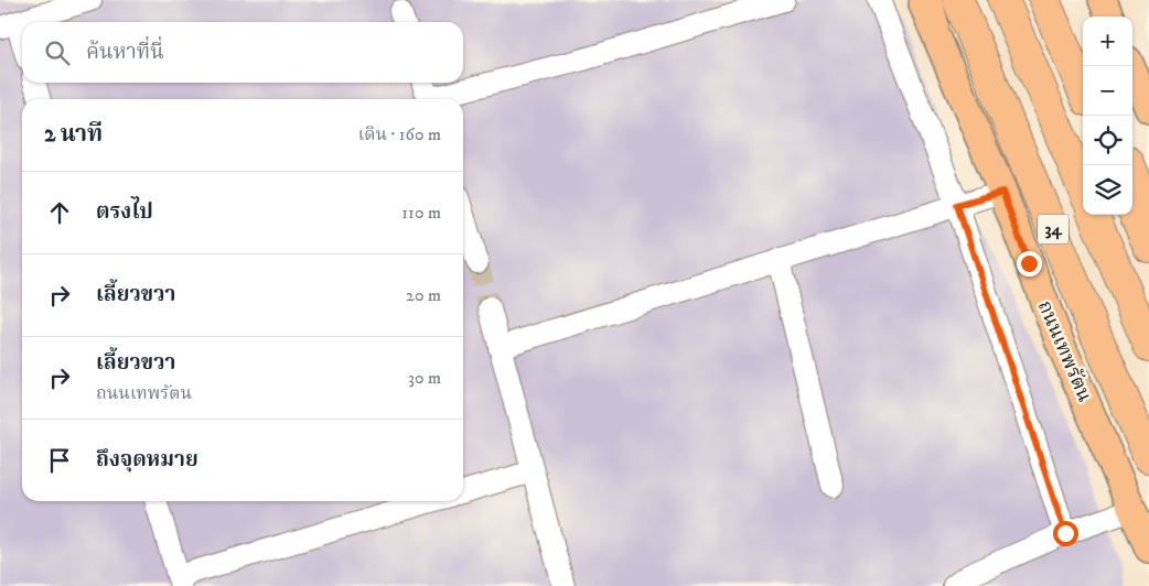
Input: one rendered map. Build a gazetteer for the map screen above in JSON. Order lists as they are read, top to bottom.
{
  "streets": {
    "highway": ["34", "ถนนเทพรัตน"]
  },
  "page": {
    "map_buttons": ["+", "−"],
    "search": "ค้นหาที่นี่",
    "heading": ["2 นาที", "เดิน · 160 m"],
    "list": [
      ["ตรงไป", "110 m"],
      ["เลี้ยวขวา", "20 m"],
      ["เลี้ยวขวา", "ถนนเทพรัตน", "30 m"],
      "ถึงจุดหมาย"
    ]
  }
}
